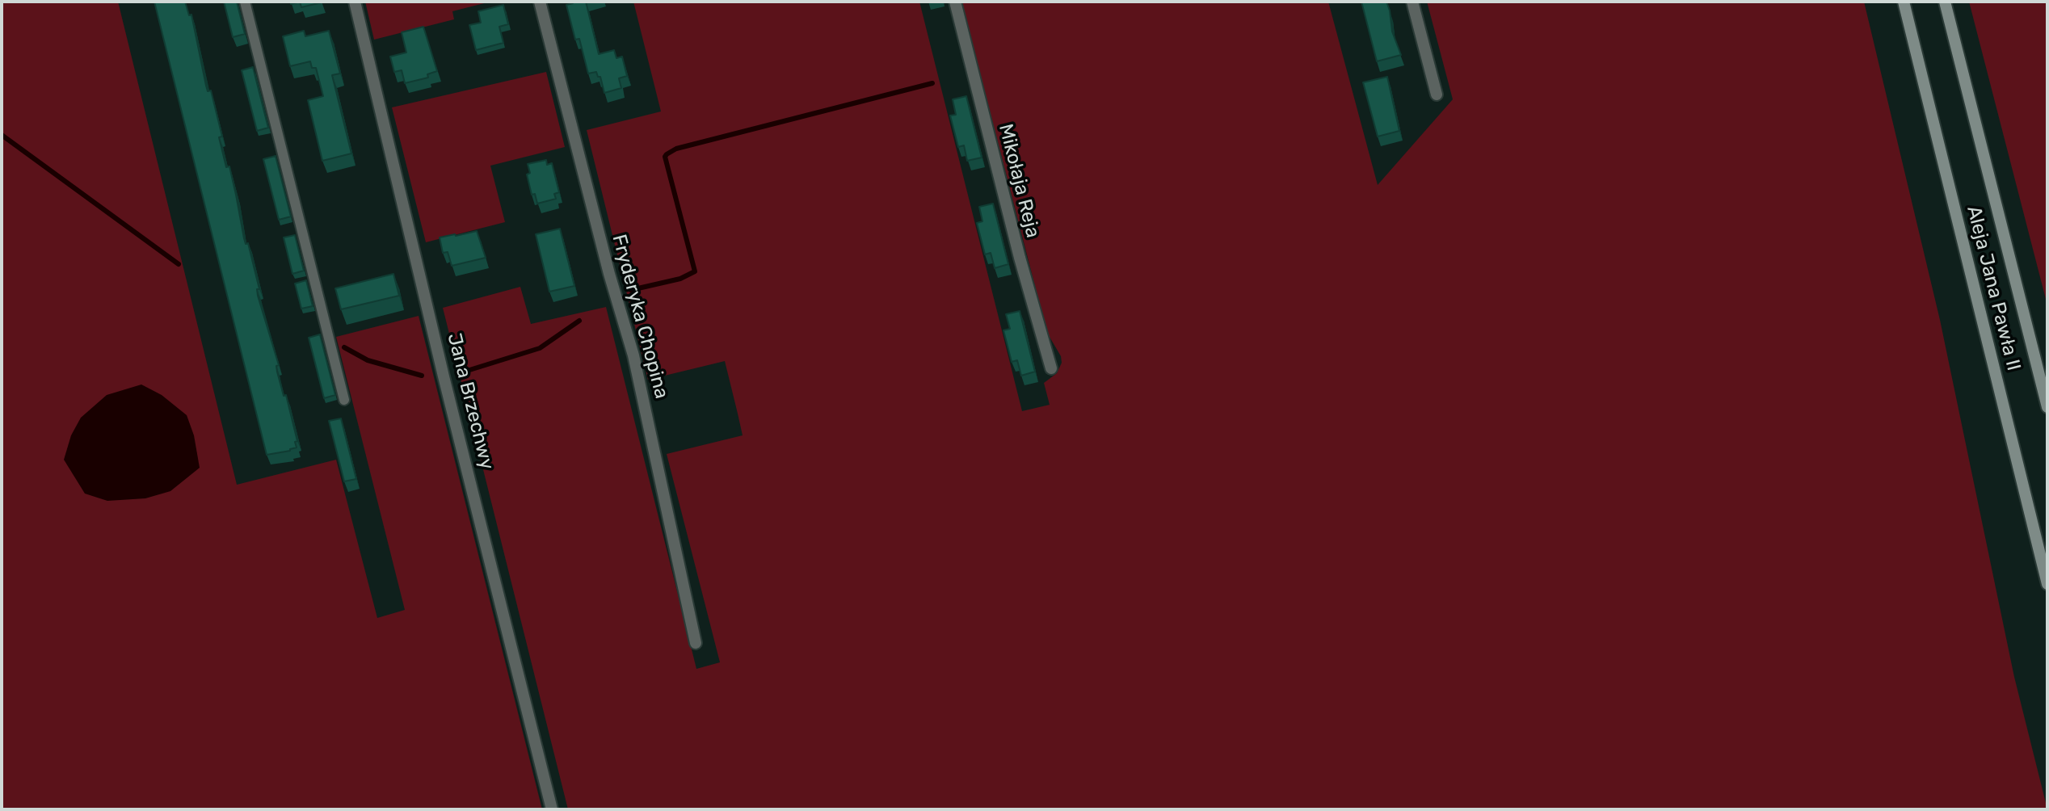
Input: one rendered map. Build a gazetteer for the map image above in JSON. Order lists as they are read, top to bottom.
{
  "streets": {
    "main road": ["Aleja Jana Pawła II"],
    "street": ["Mikołaja Reja", "Fryderyka Chopina", "Jana Brzechwy"]
  }
}
